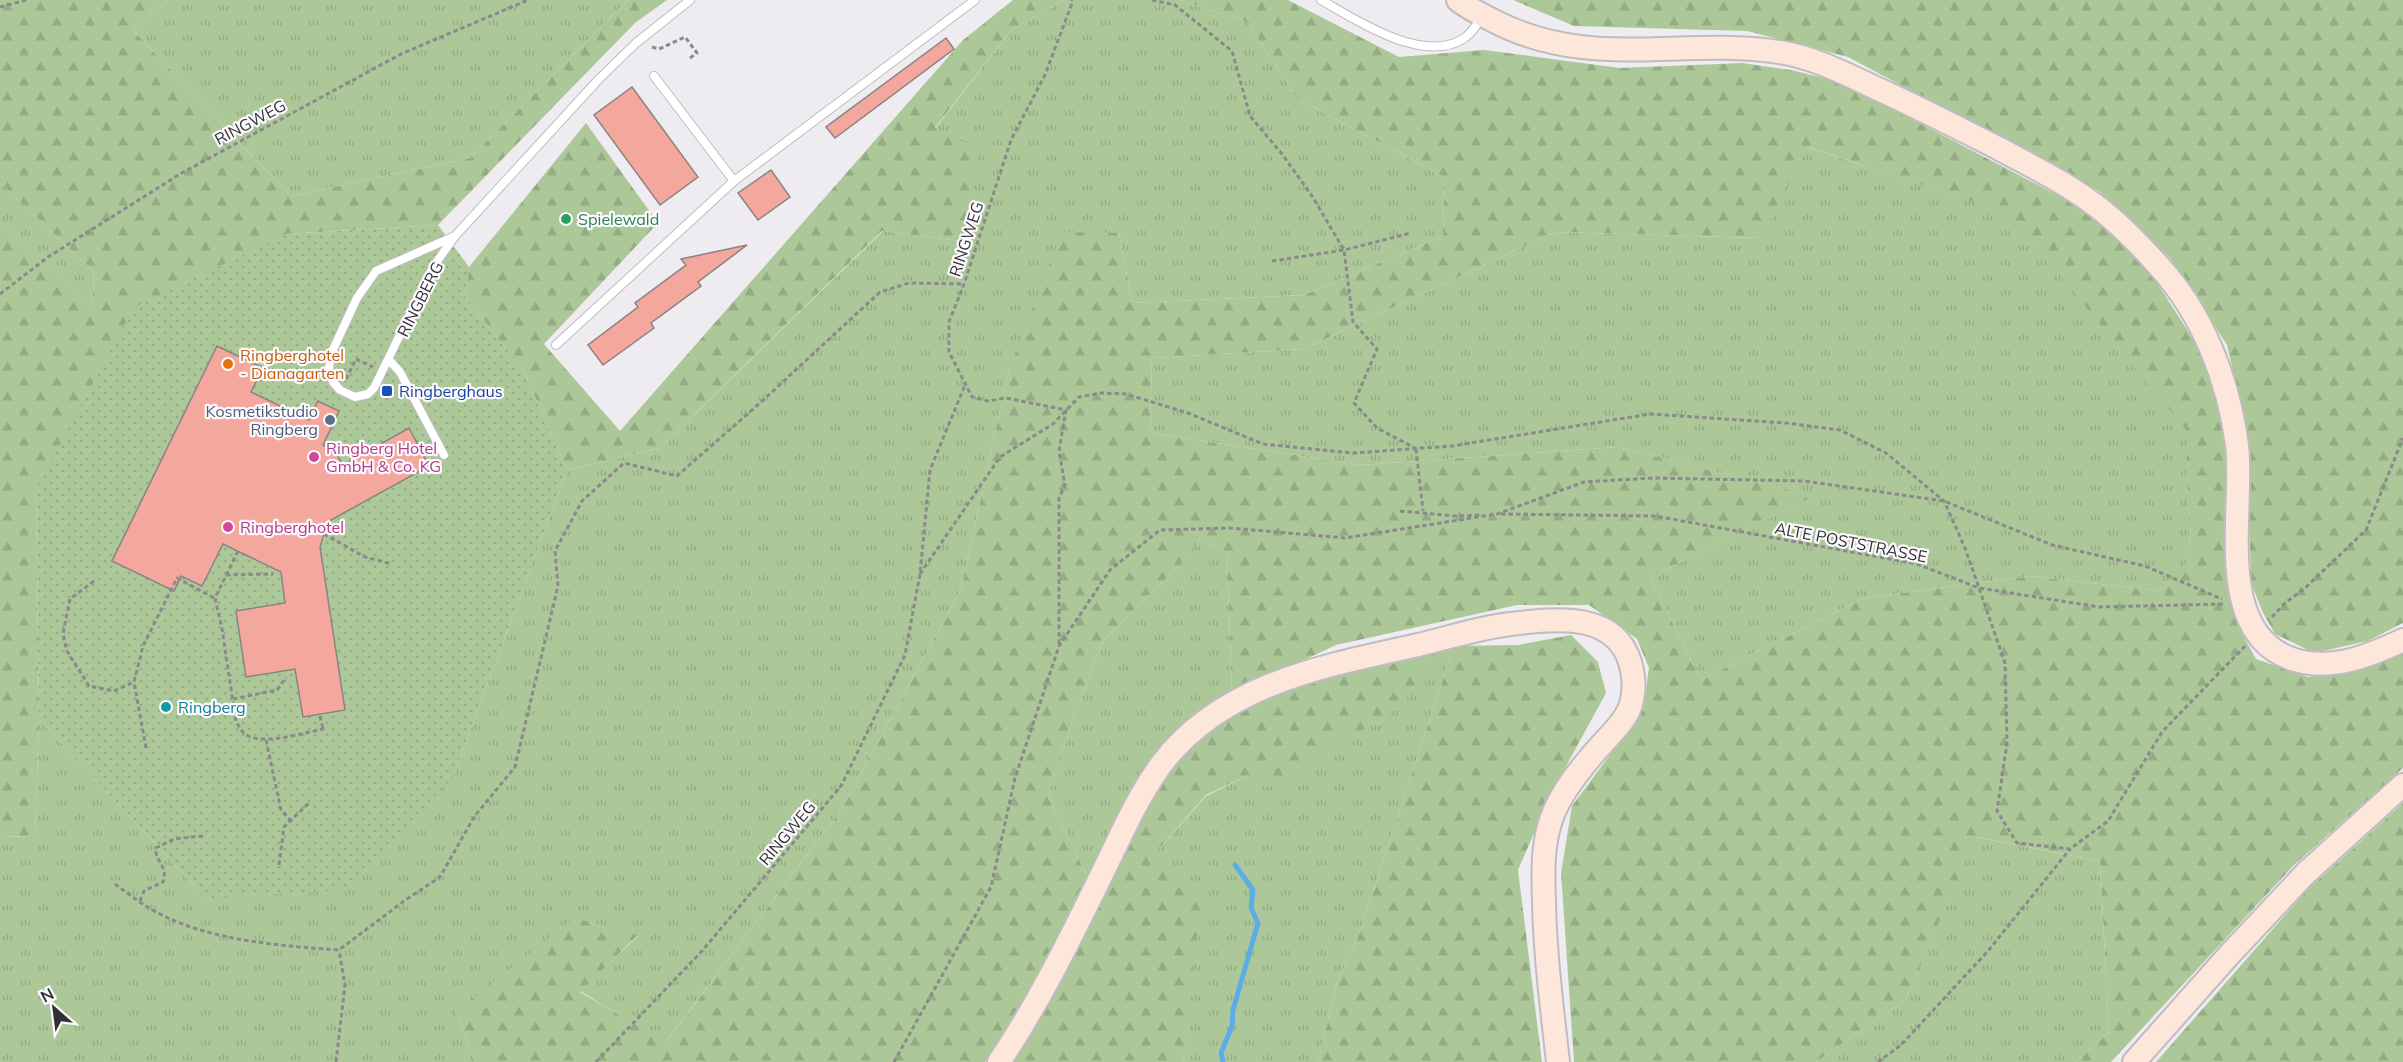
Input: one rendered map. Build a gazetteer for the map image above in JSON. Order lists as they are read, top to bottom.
{
  "streets": {
    "lane": ["RINGBERG"],
    "path": ["RINGWEG", "ALTE POSTSTRASSE"]
  },
  "places": {
    "other": [
      "Spielewald",
      "Ringberghotel - Dianagarten",
      "Kosmetikstudio Ringberg",
      "Ringberg Hotel GmbH & Co. KG",
      "Ringberghotel",
      "Ringberg"
    ],
    "transit": ["Ringberghaus"]
  },
  "north": "top left"
}
